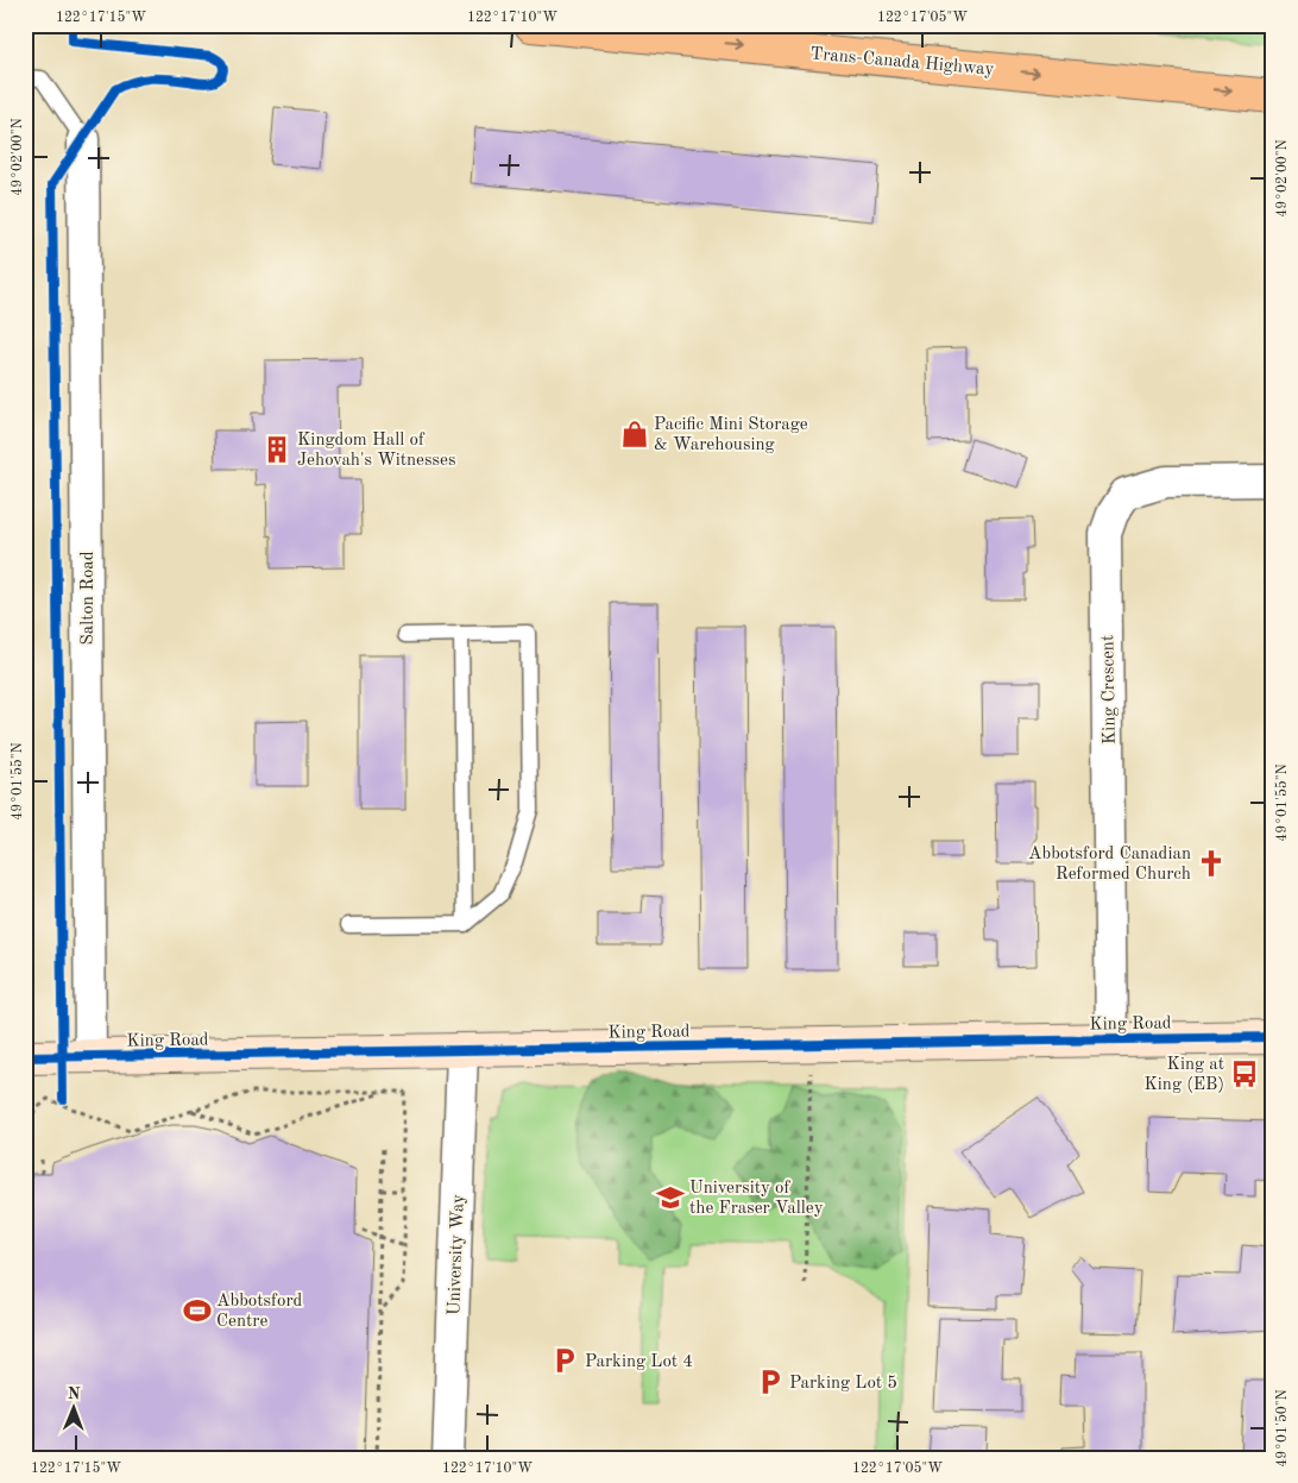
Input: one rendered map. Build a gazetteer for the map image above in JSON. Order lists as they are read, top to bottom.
{
  "streets": {
    "highway": ["Trans-Canada Highway"],
    "street": [
      "Salton Road",
      "King Crescent",
      "King Road",
      "University Way"
    ]
  },
  "crossings": [
    ["Salton Road", "King Road"],
    ["King Crescent", "King Road"],
    ["King Road", "University Way"]
  ],
  "one_way": ["Trans-Canada Highway"],
  "places": {
    "shop": ["Pacific Mini Storage & Warehousing"],
    "building": ["Kingdom Hall of Jehovah's Witnesses"],
    "church": ["Abbotsford Canadian Reformed Church"],
    "bus stop": ["King at King (EB)"],
    "school or university": ["University of the Fraser Valley"],
    "sports": ["Abbotsford Centre"],
    "parking": ["Parking Lot 4", "Parking Lot 5"]
  },
  "north": "top",
  "coordinates": [
    "122°17'15\"W",
    "122°17'10\"W",
    "122°17'05\"W",
    "49°02'00\"N",
    "49°01'55\"N",
    "49°01'50\"N"
  ]
}
